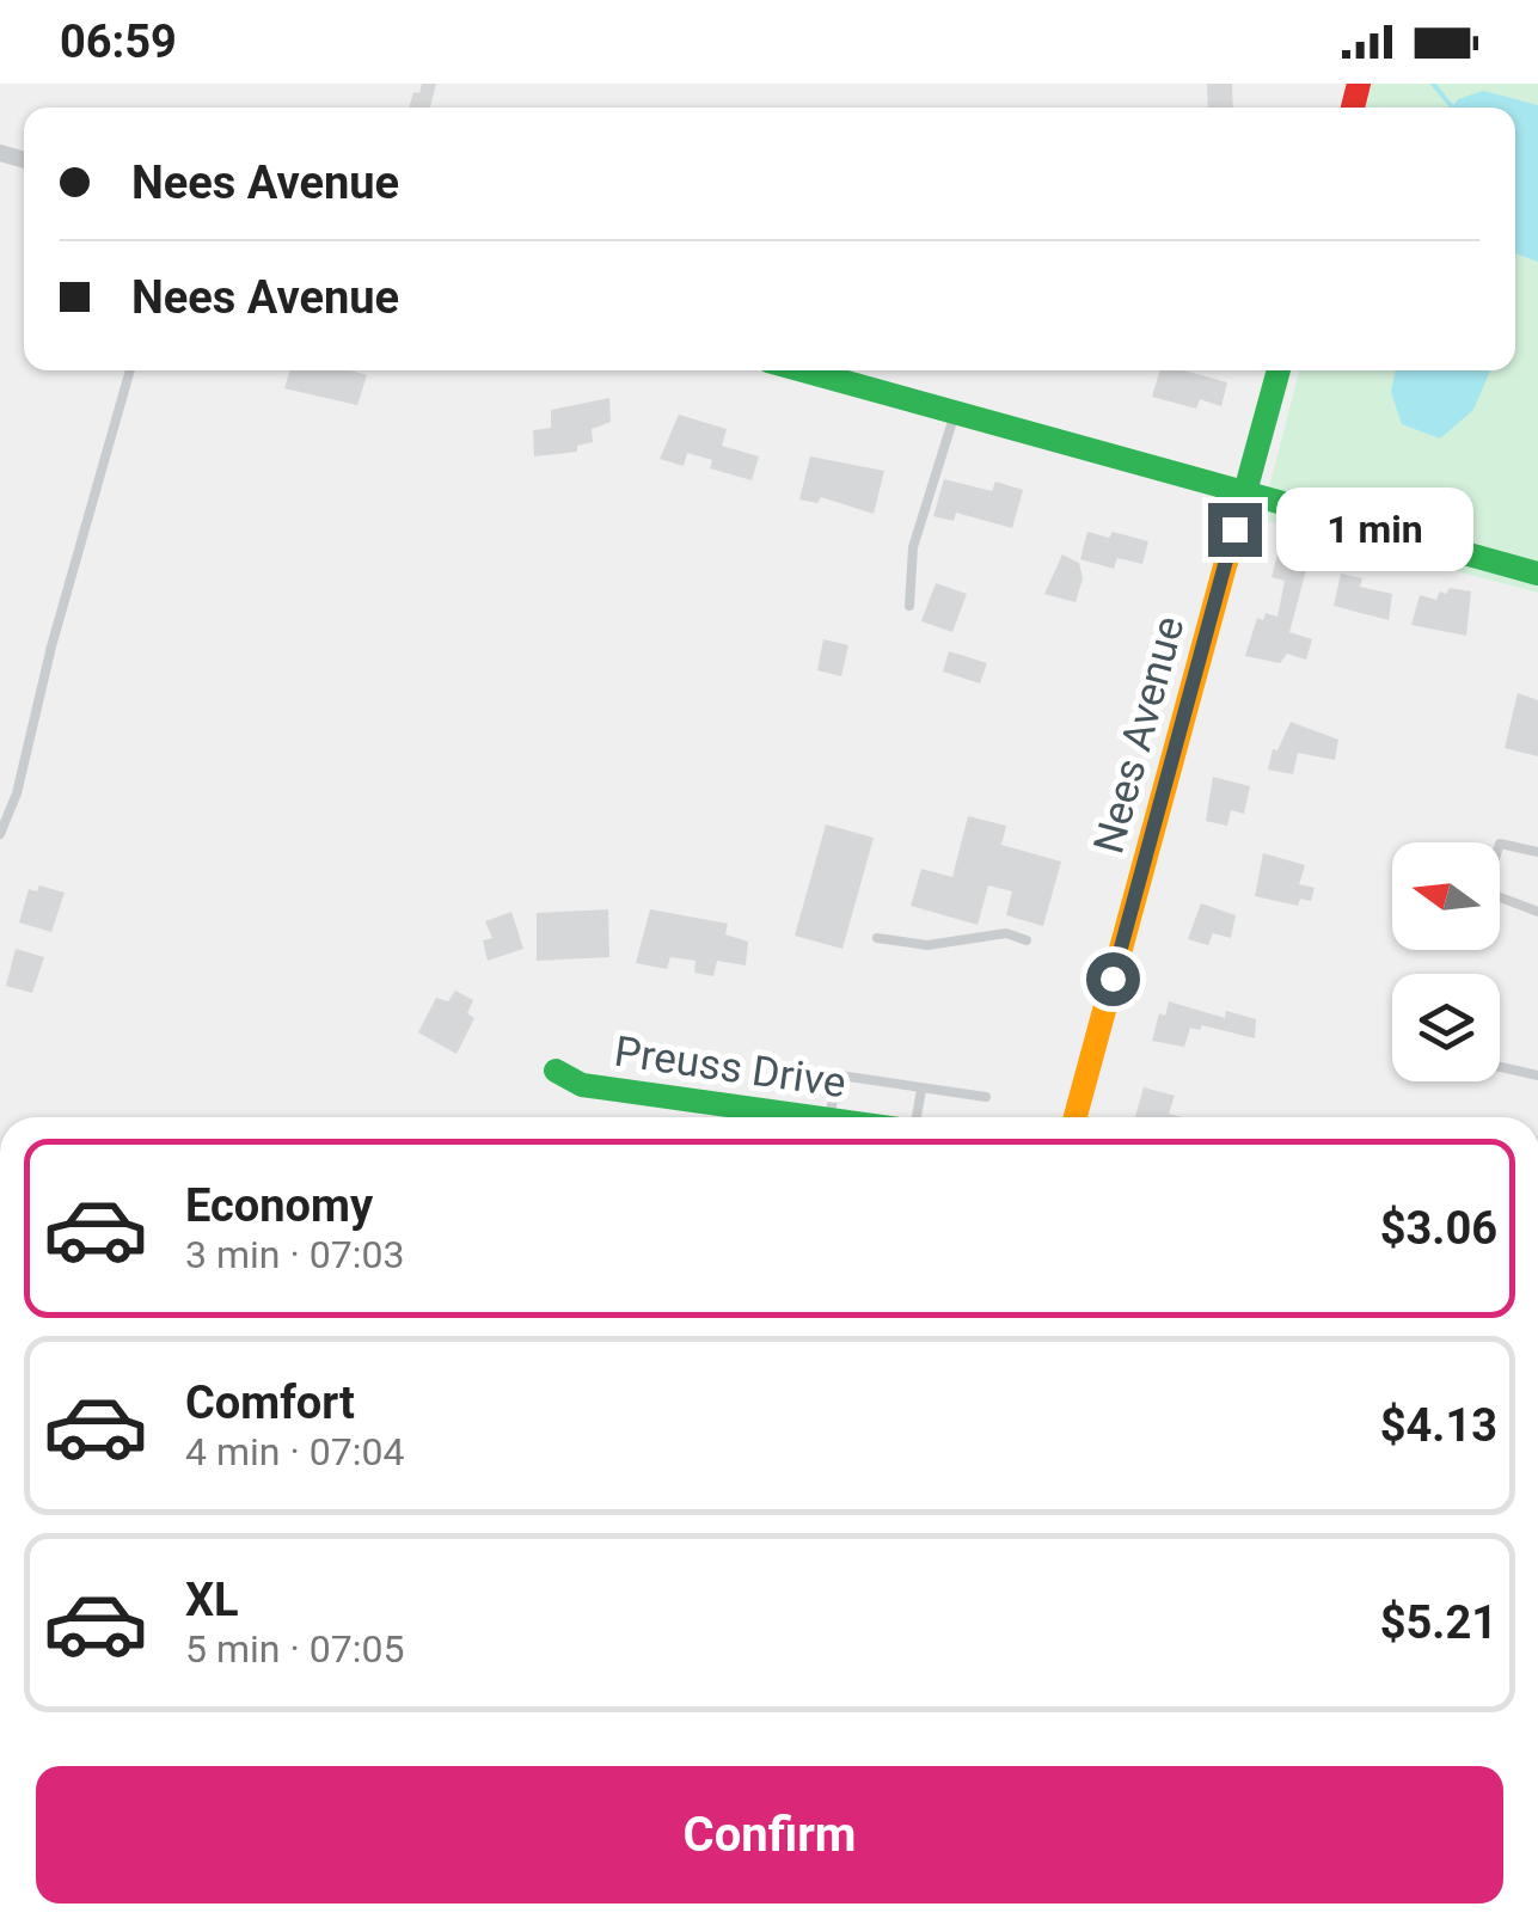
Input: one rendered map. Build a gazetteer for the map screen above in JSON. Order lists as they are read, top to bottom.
{
  "streets": {
    "street": ["Nees Avenue", "Preuss Drive"]
  },
  "north": "left",
  "page": {
    "status": "06:59",
    "banner": ["Nees Avenue", "Nees Avenue"],
    "bubble": "1 min",
    "list": [
      {
        "name": "Economy",
        "note": "3 min · 07:03",
        "value": "$3.06"
      },
      {
        "name": "Comfort",
        "note": "4 min · 07:04",
        "value": "$4.13"
      },
      {
        "name": "XL",
        "note": "5 min · 07:05",
        "value": "$5.21"
      }
    ],
    "buttons": "Confirm"
  }
}
